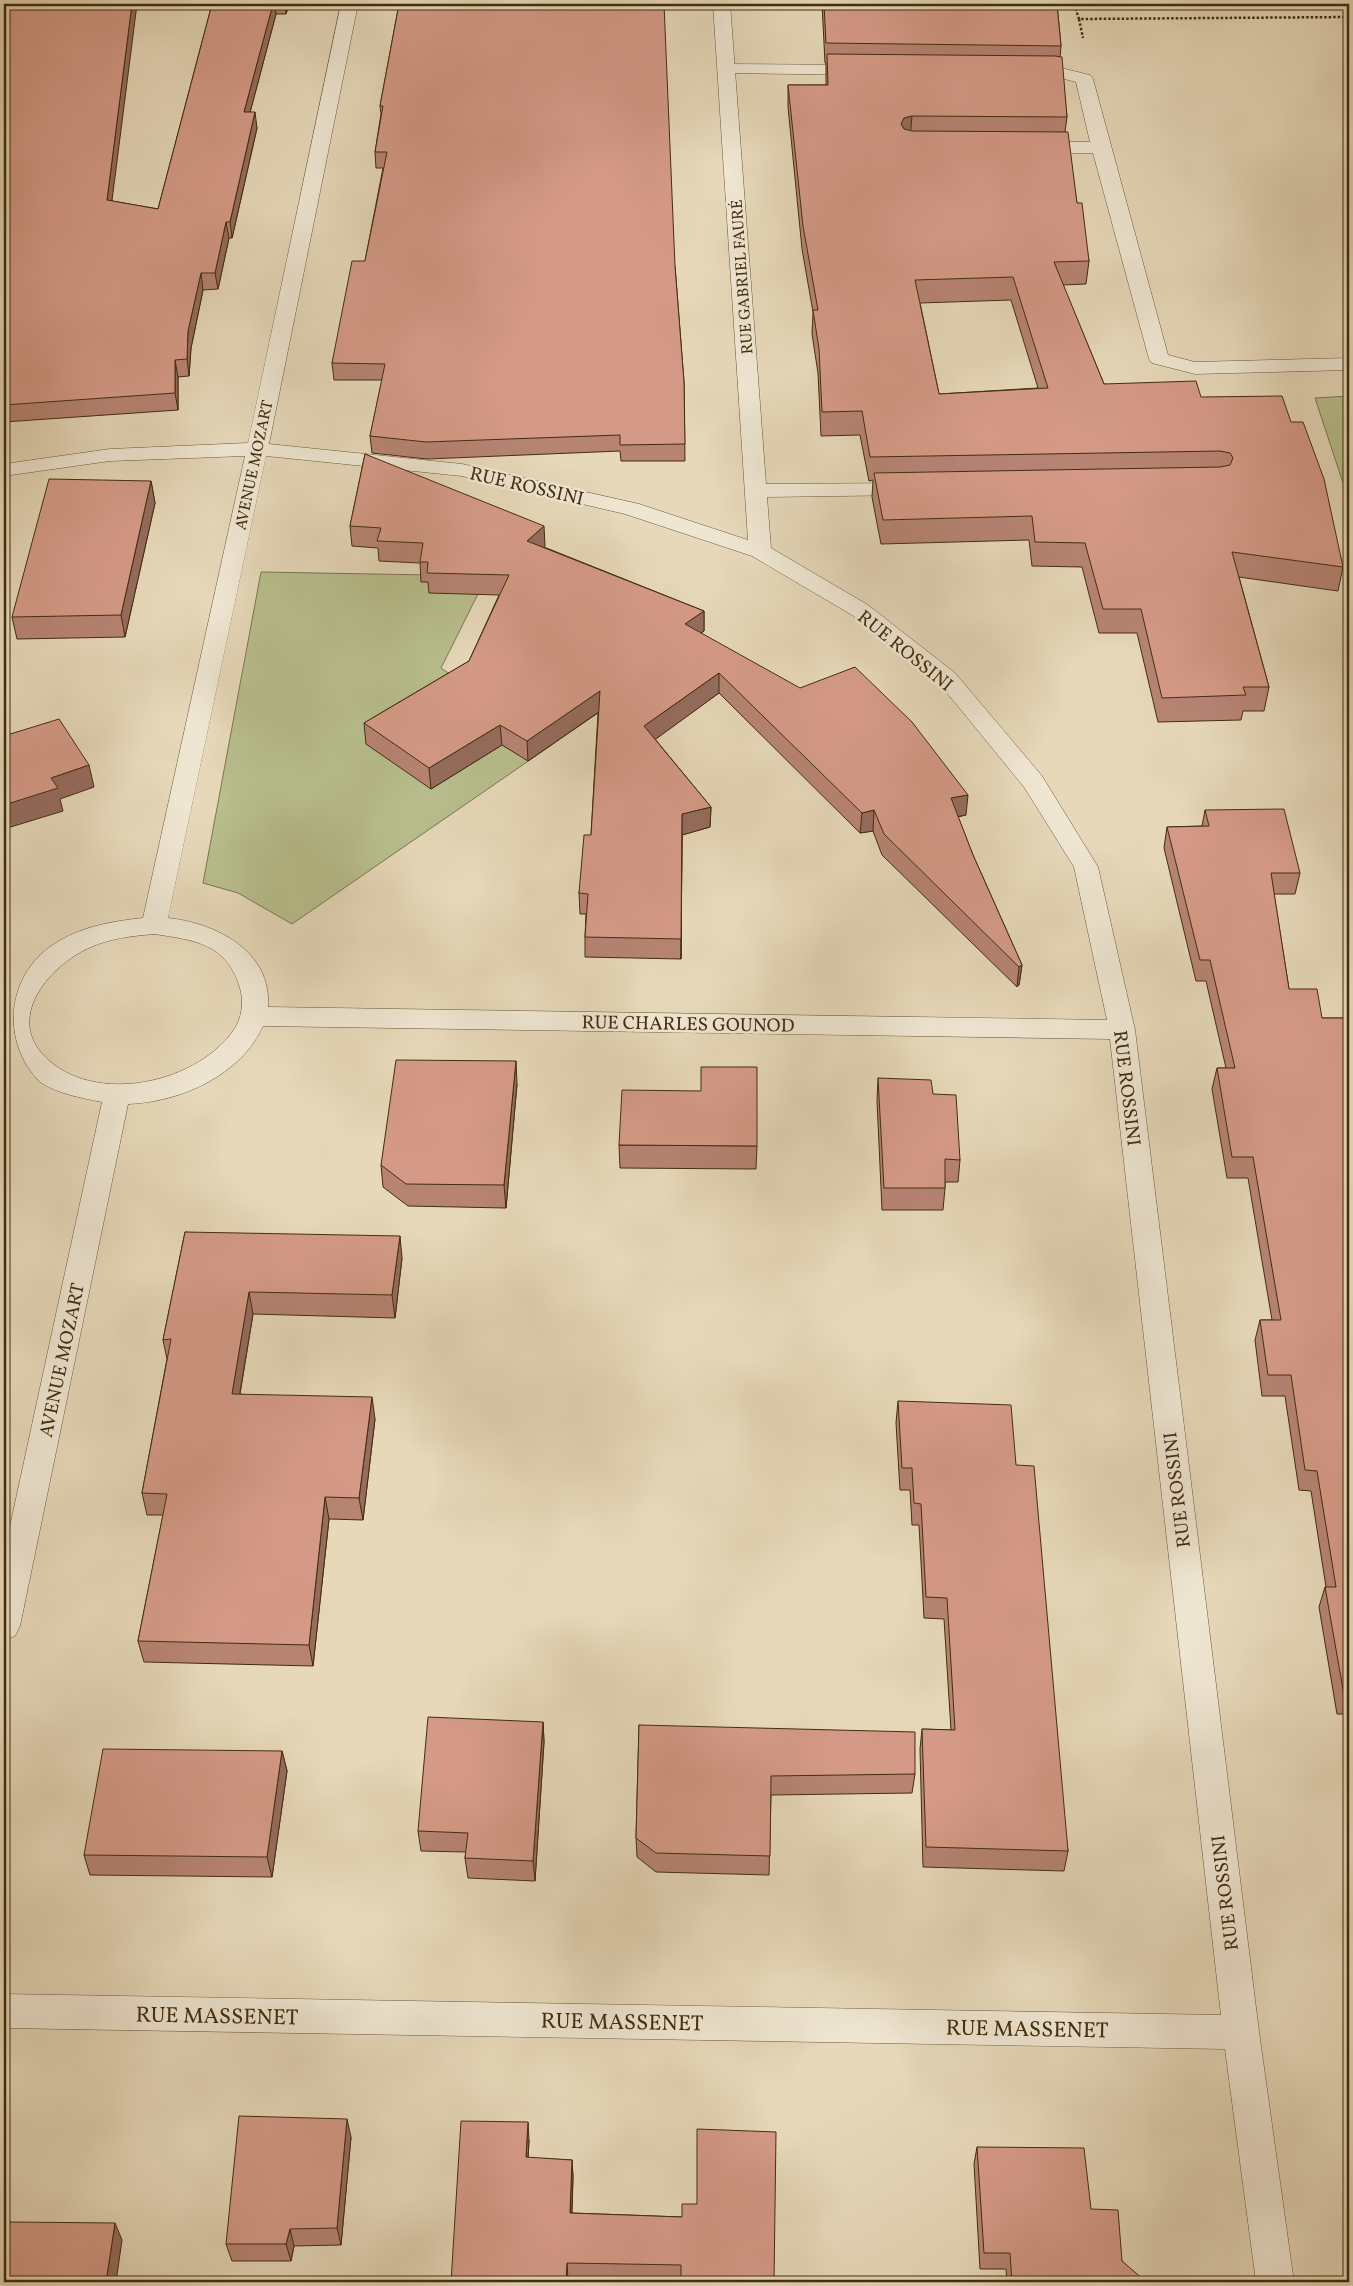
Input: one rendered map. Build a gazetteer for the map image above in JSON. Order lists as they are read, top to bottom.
{
  "streets": {
    "street": [
      "RUE GABRIEL FAURÉ",
      "AVENUE MOZART",
      "RUE ROSSINI",
      "RUE CHARLES GOUNOD",
      "RUE MASSENET"
    ]
  },
  "crossings": [
    ["RUE GABRIEL FAURÉ", "RUE ROSSINI"],
    ["AVENUE MOZART", "RUE ROSSINI"],
    ["RUE ROSSINI", "RUE CHARLES GOUNOD"],
    ["RUE ROSSINI", "RUE MASSENET"]
  ]
}
